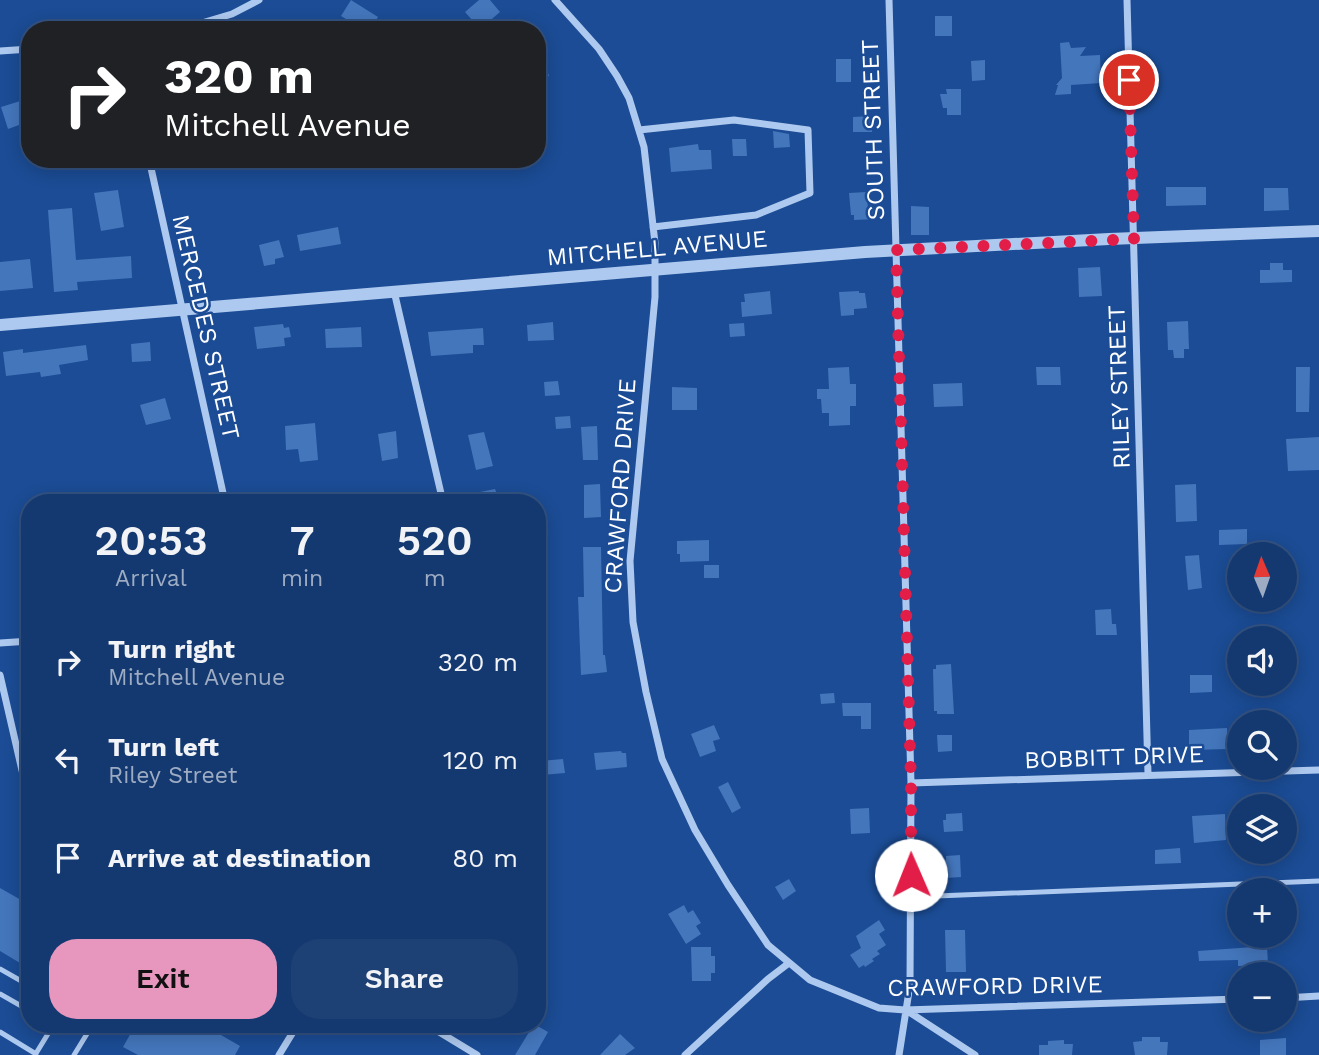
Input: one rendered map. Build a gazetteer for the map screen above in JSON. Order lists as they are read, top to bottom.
{
  "streets": {
    "street": [
      "SOUTH STREET",
      "MITCHELL AVENUE",
      "MERCEDES STREET",
      "RILEY STREET",
      "CRAWFORD DRIVE",
      "BOBBITT DRIVE"
    ]
  },
  "crossings": [
    ["SOUTH STREET", "MITCHELL AVENUE"],
    ["SOUTH STREET", "CRAWFORD DRIVE"],
    ["SOUTH STREET", "BOBBITT DRIVE"],
    ["MITCHELL AVENUE", "MERCEDES STREET"],
    ["MITCHELL AVENUE", "RILEY STREET"],
    ["MITCHELL AVENUE", "CRAWFORD DRIVE"],
    ["RILEY STREET", "BOBBITT DRIVE"]
  ],
  "north": "top",
  "page": {
    "turn": ["320 m", "Mitchell Avenue"],
    "eta": [
      "20:53",
      "Arrival",
      "7",
      "min",
      "520",
      "m"
    ],
    "map_buttons": ["+", "−"],
    "list": [
      {
        "name": "Turn right",
        "note": "Mitchell Avenue",
        "value": "320 m"
      },
      {
        "name": "Turn left",
        "note": "Riley Street",
        "value": "120 m"
      },
      {
        "name": "Arrive at destination",
        "value": "80 m"
      }
    ],
    "buttons": ["Exit", "Share"]
  }
}
